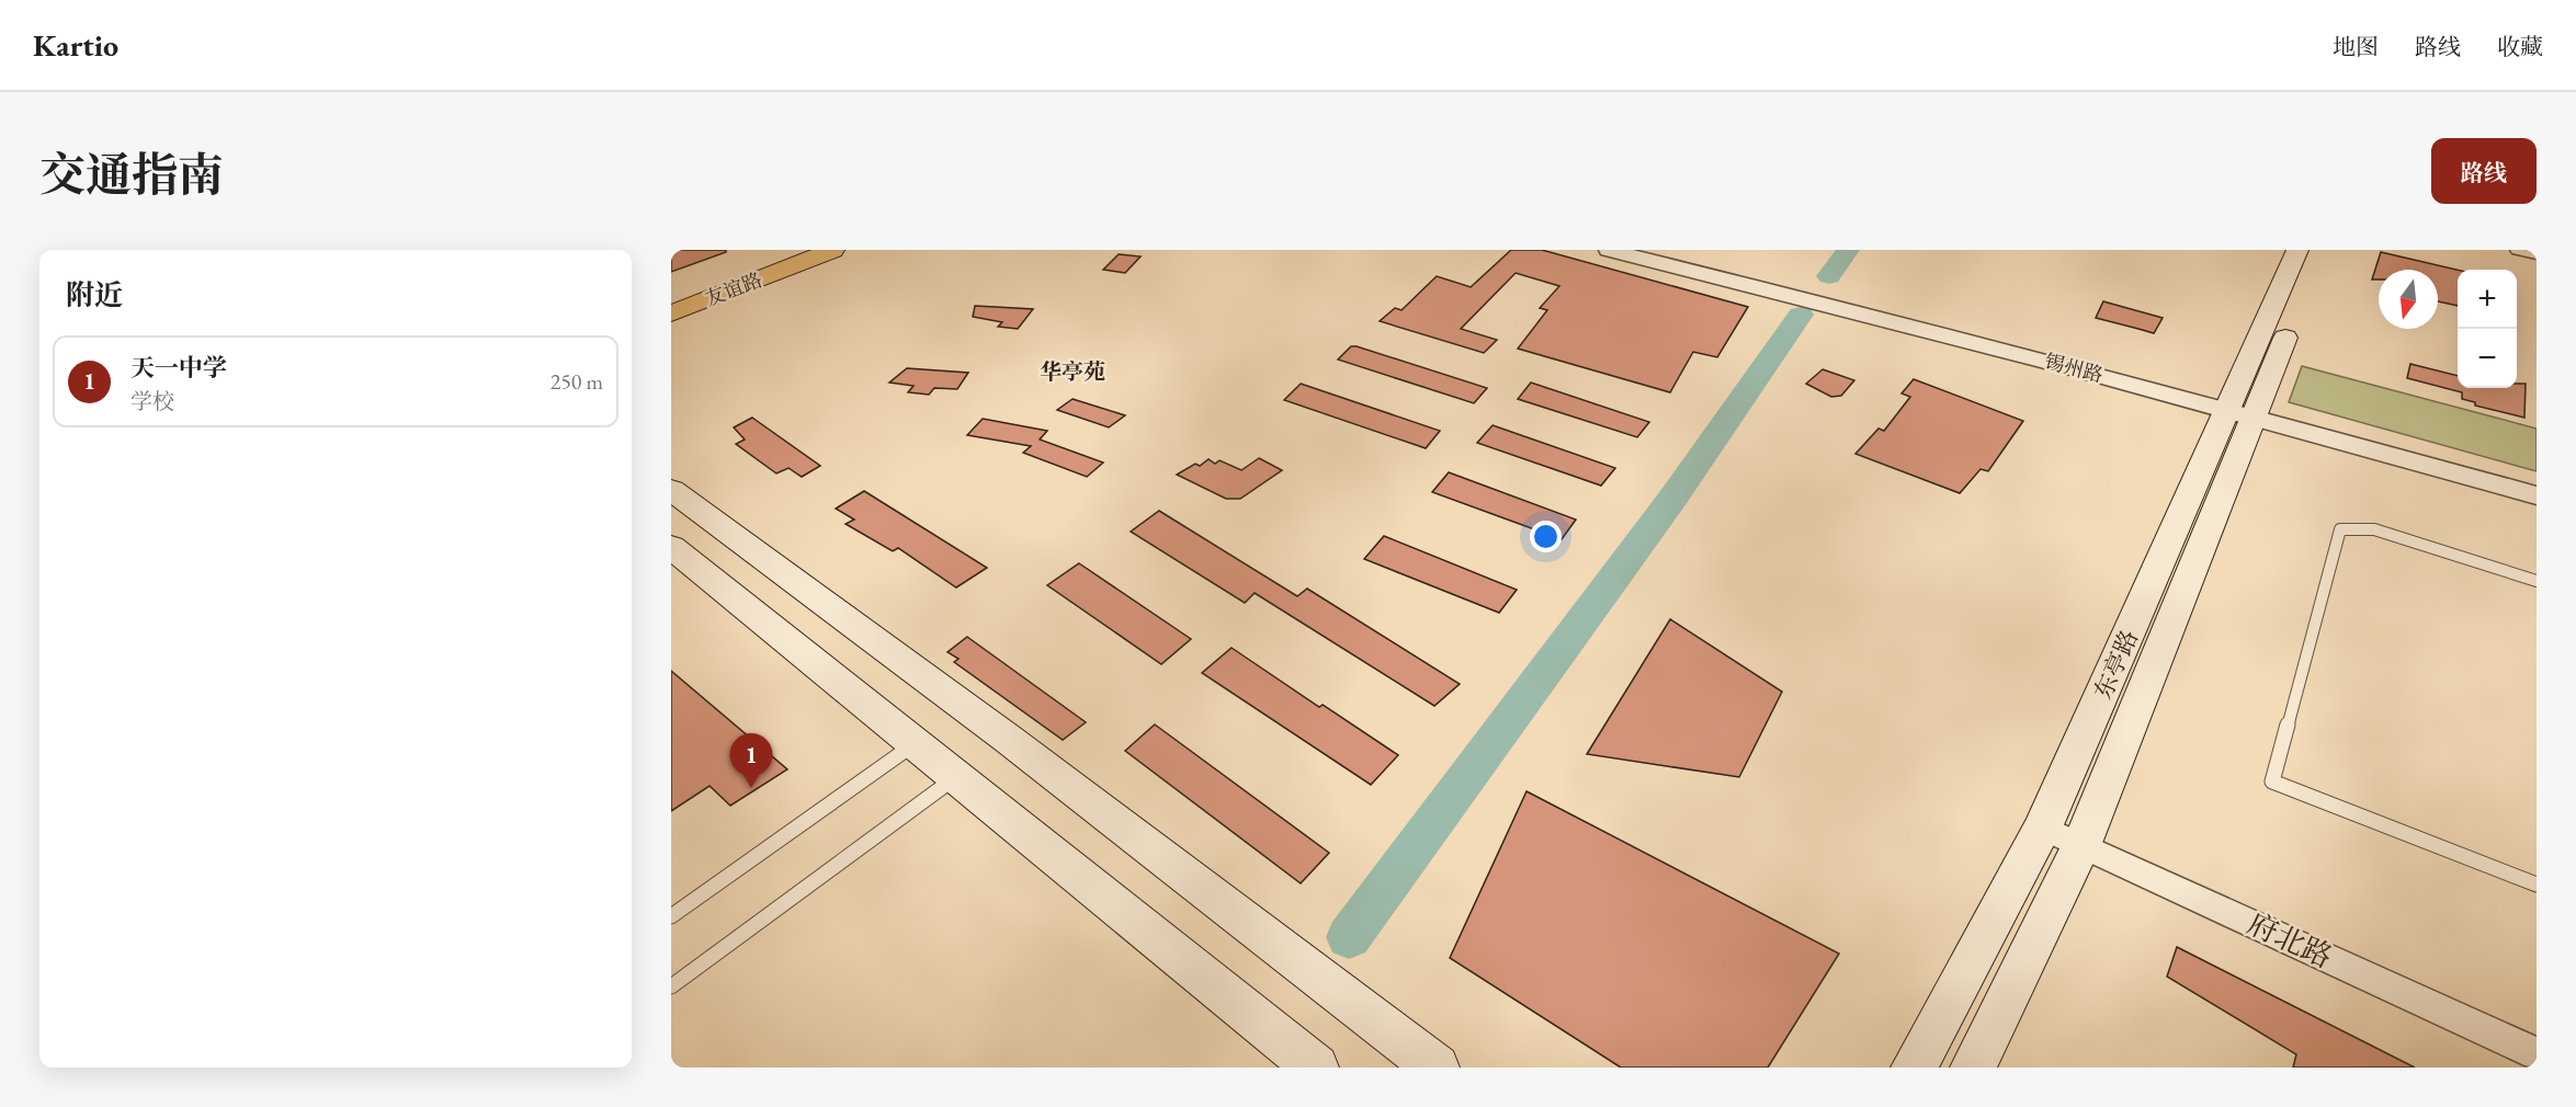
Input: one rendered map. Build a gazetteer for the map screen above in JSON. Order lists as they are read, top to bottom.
{
  "streets": {
    "main road": ["友谊路", "东亭路"],
    "street": ["锡州路", "府北路"]
  },
  "crossings": [
    ["锡州路", "东亭路"],
    ["东亭路", "府北路"]
  ],
  "districts": ["华亭苑"],
  "north": "bottom",
  "page": {
    "header": "Kartio",
    "nav": ["地图", "路线", "收藏"],
    "title": "交通指南",
    "buttons": "路线",
    "heading": "附近",
    "map_buttons": ["+", "−"],
    "list": [
      {
        "mark": "1",
        "name": "天一中学",
        "note": "学校",
        "value": "250 m"
      }
    ],
    "pins": "1"
  }
}
